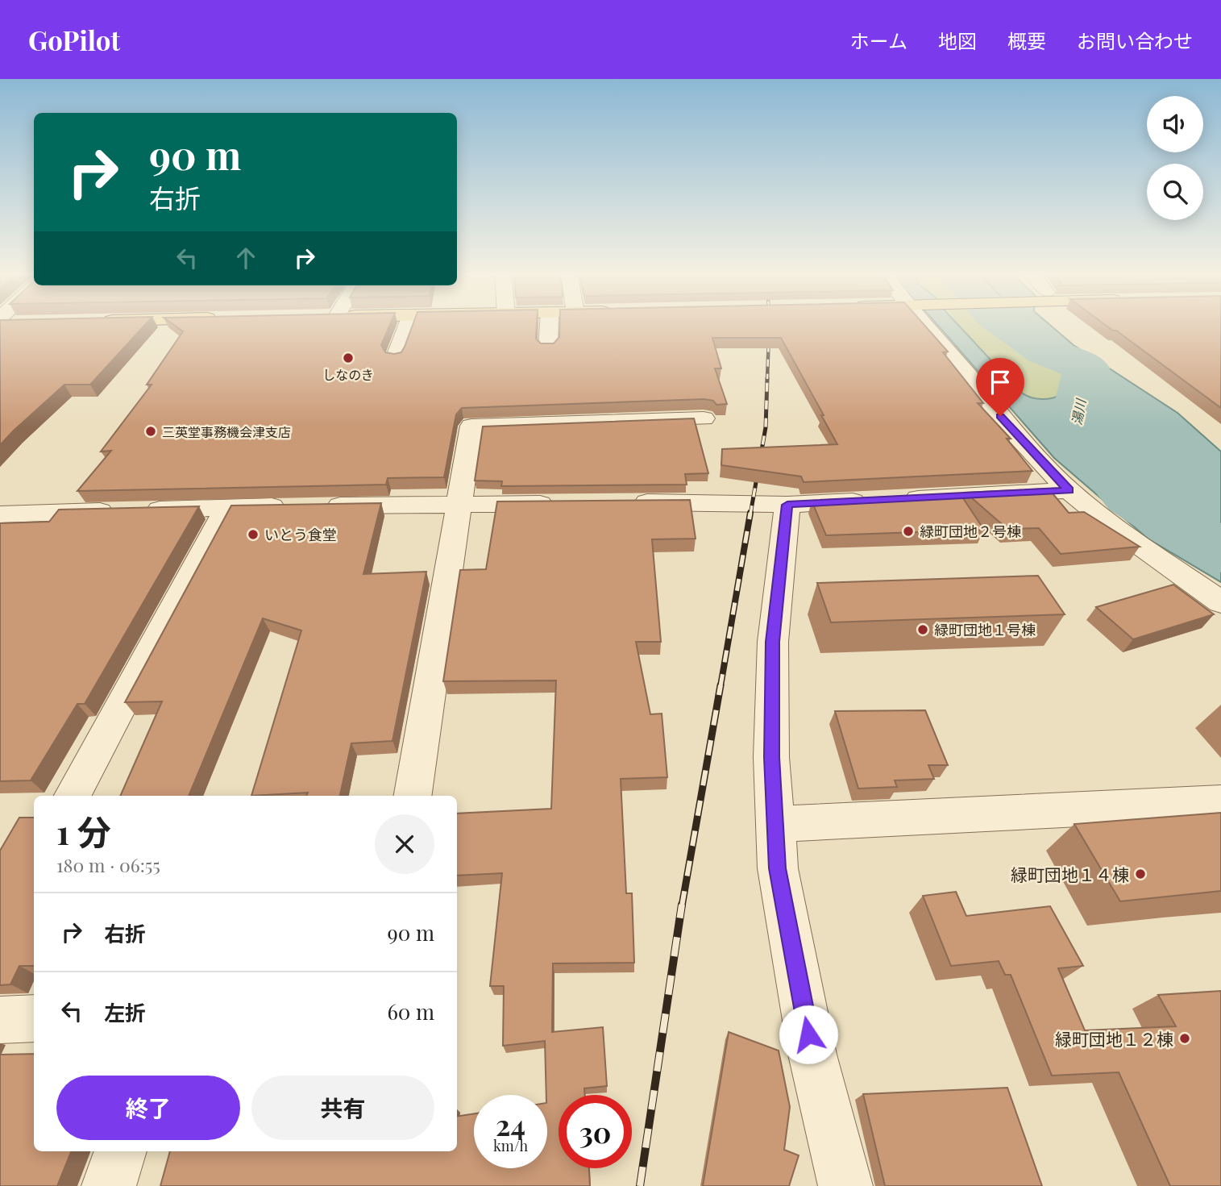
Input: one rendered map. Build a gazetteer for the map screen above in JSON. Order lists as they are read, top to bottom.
{
  "water": ["湯川"],
  "places": [
    "しなのき",
    "三英堂事務機会津支店",
    "緑町団地２号棟",
    "いとう食堂",
    "緑町団地１号棟",
    "緑町団地１４棟",
    "緑町団地１２棟"
  ],
  "page": {
    "header": "GoPilot",
    "nav": [
      "ホーム",
      "地図",
      "概要",
      "お問い合わせ"
    ],
    "turn": ["90 m", "右折"],
    "heading": ["1 分", "180 m · 06:55"],
    "list": [
      {
        "name": "右折",
        "value": "90 m"
      },
      {
        "name": "左折",
        "value": "60 m"
      }
    ],
    "buttons": ["終了", "共有"],
    "speed": "24 km/h",
    "limit": "30"
  }
}
